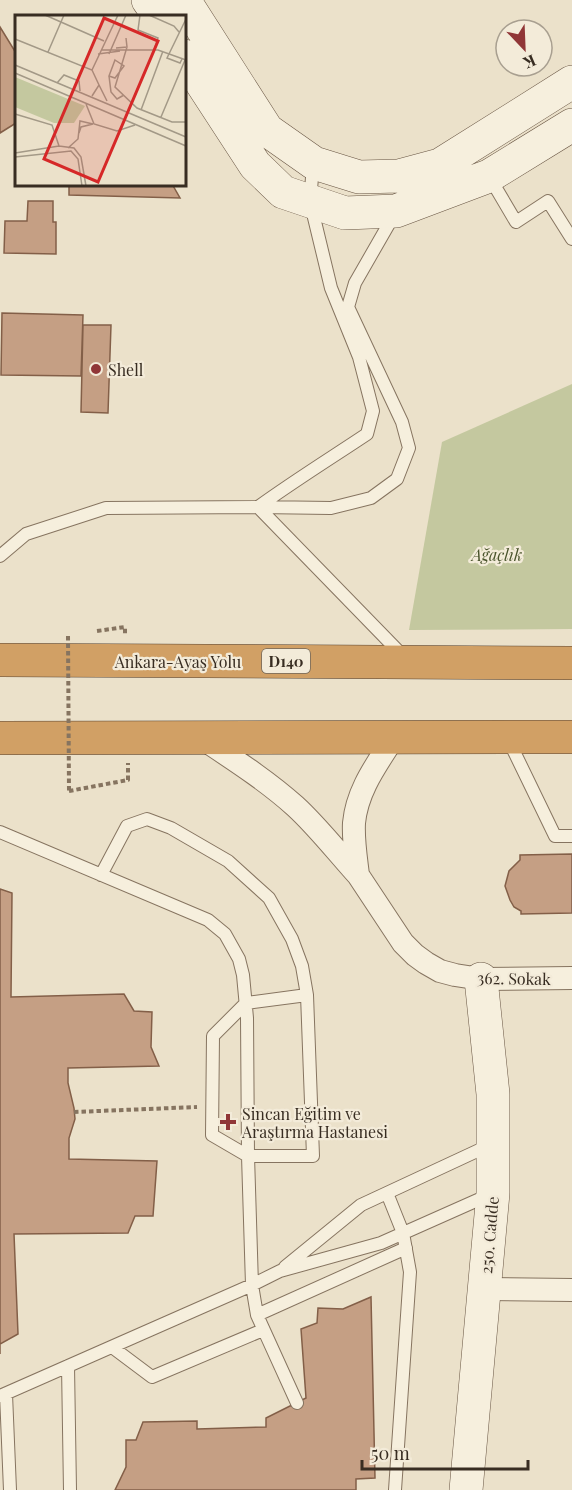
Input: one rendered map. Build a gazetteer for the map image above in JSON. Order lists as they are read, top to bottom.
{
  "streets": {
    "highway": ["Ankara-Ayaş Yolu", "D140"],
    "street": ["362. Sokak", "250. Cadde"]
  },
  "crossings": [
    ["362. Sokak", "250. Cadde"]
  ],
  "parks": ["Ağaçlık"],
  "places": {
    "other": ["Shell"],
    "health": ["Sincan Eğitim ve Araştırma Hastanesi"]
  },
  "scale_bar": "50 m",
  "north": "bottom right"
}
